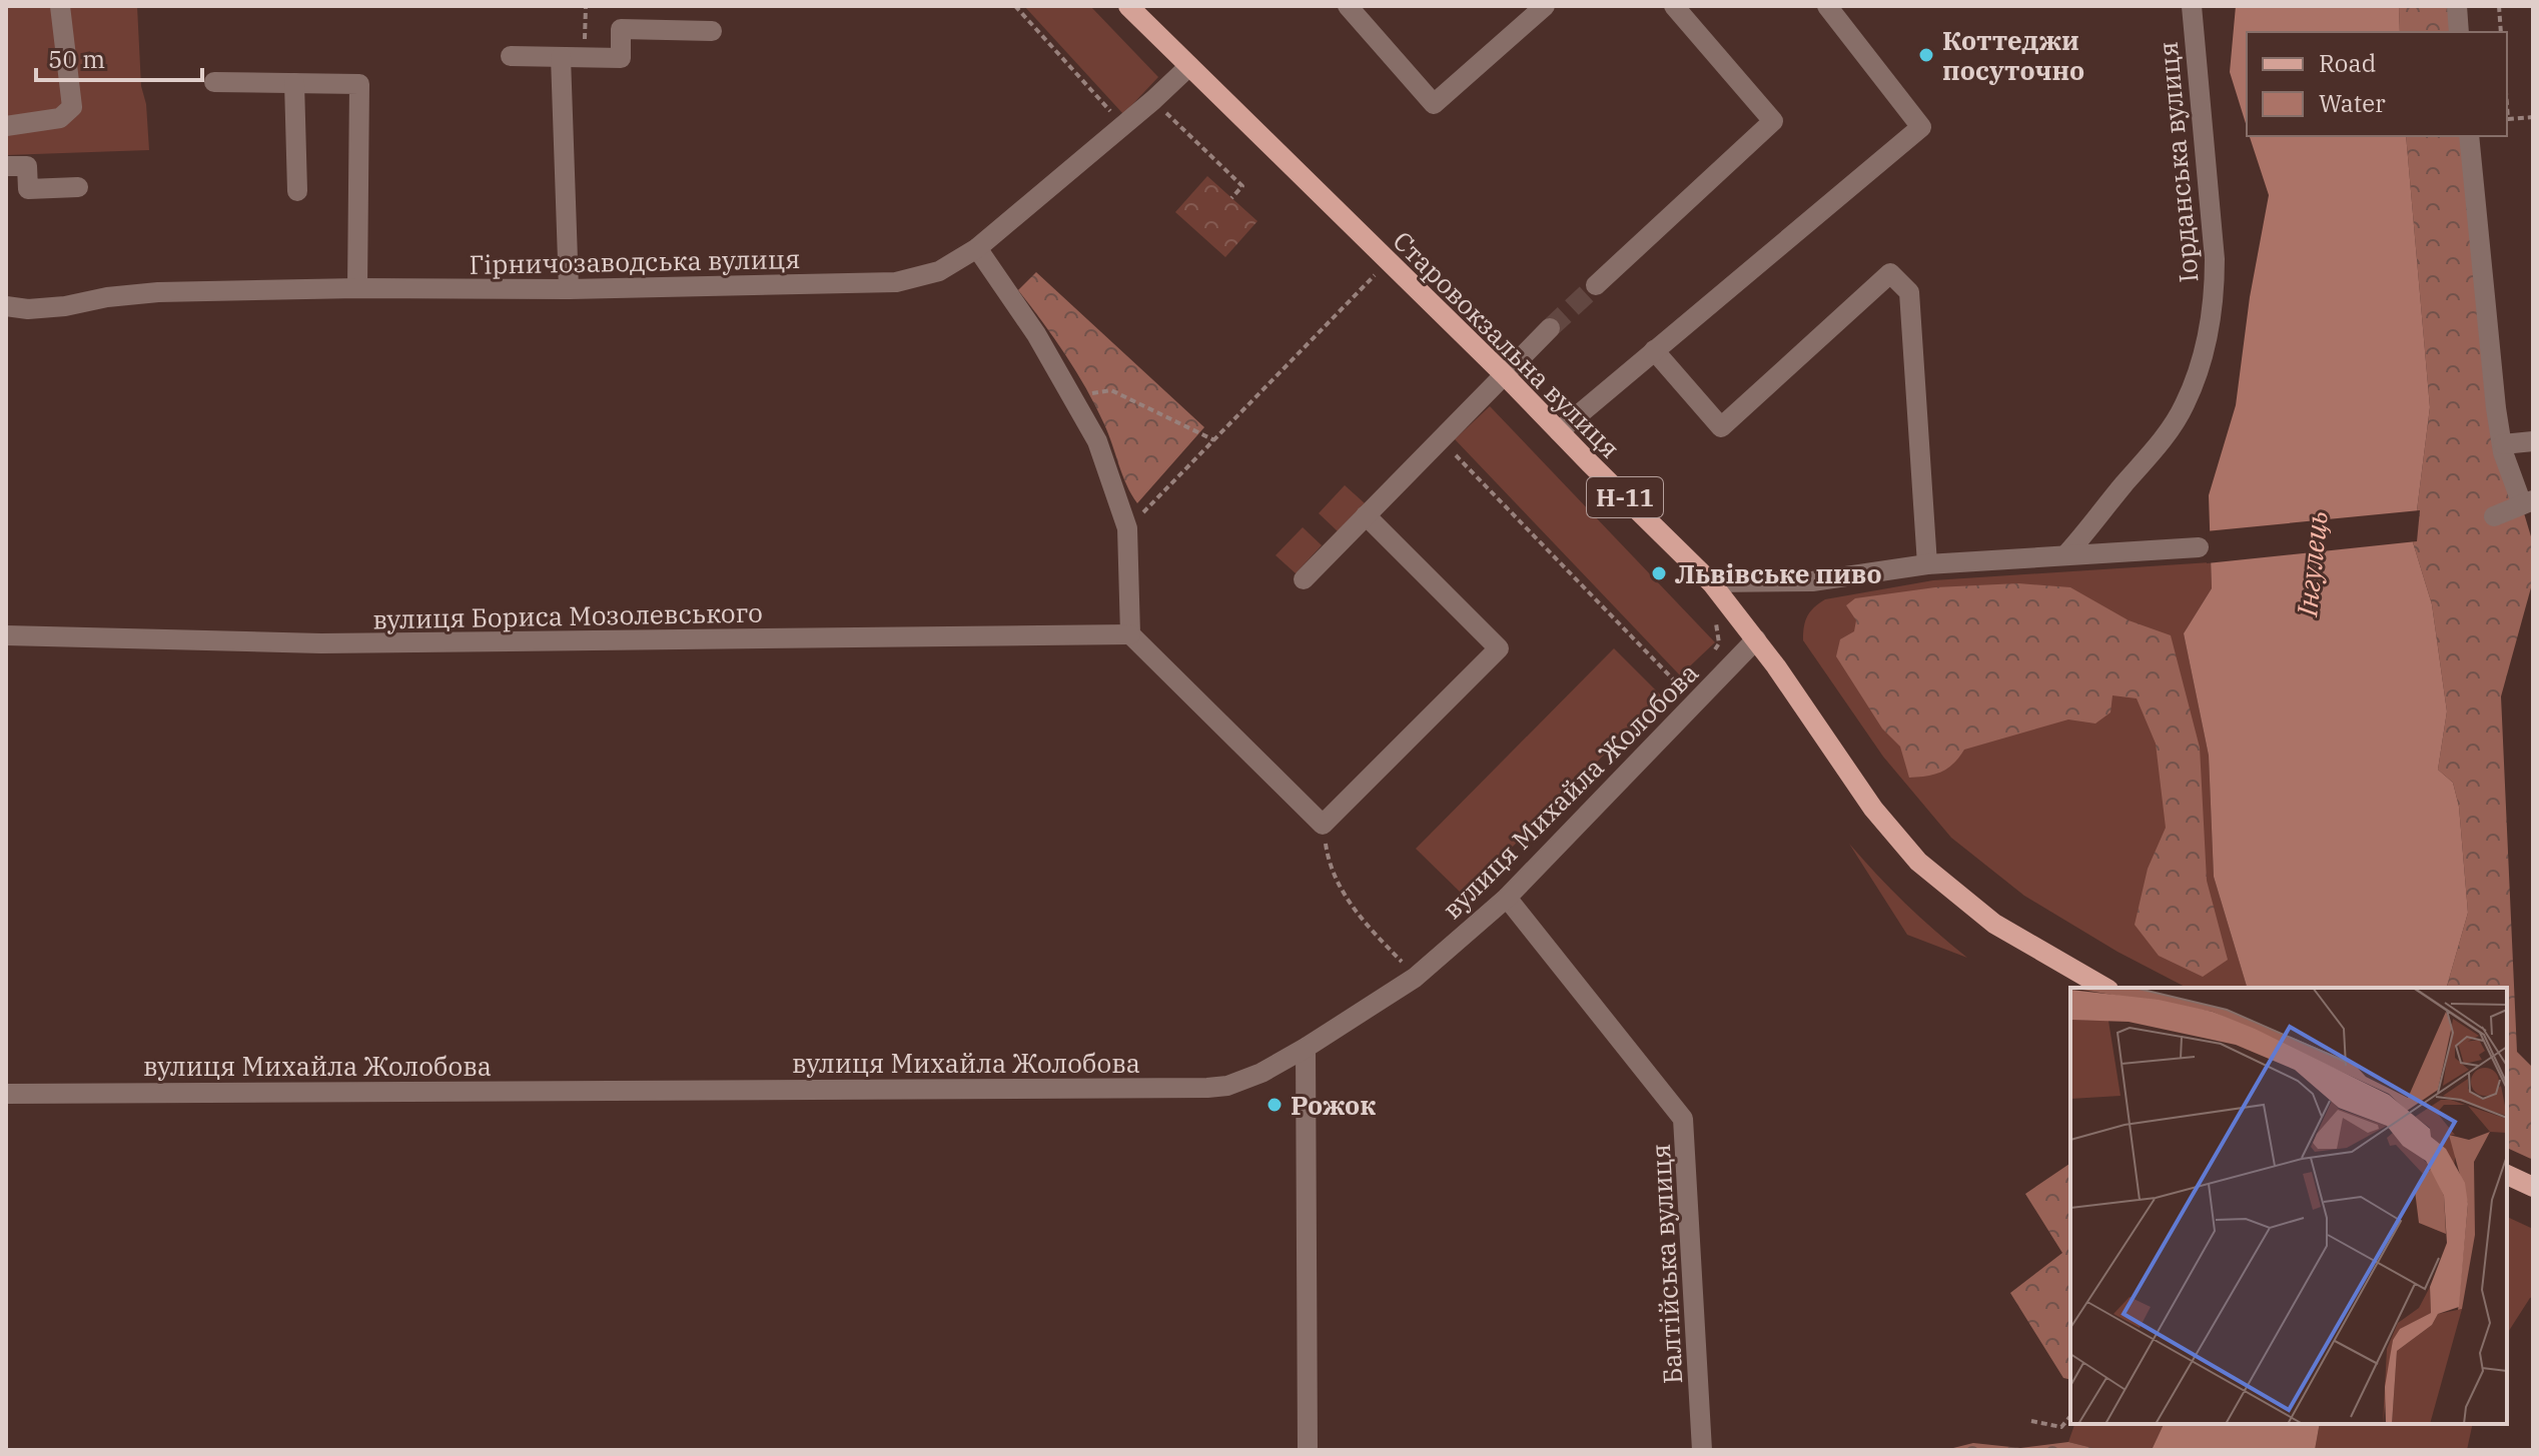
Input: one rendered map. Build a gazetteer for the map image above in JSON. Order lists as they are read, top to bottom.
{
  "streets": {
    "main road": ["Старовокзальна вулиця", "Н-11"],
    "street": [
      "Іорданська вулиця",
      "Гірничозаводська вулиця",
      "вулиця Бориса Мозолевського",
      "вулиця Михайла Жолобова",
      "Балтійська вулиця"
    ]
  },
  "crossings": [
    ["Гірничозаводська вулиця", "Старовокзальна вулиця"],
    ["Старовокзальна вулиця", "вулиця Михайла Жолобова"],
    ["вулиця Михайла Жолобова", "Балтійська вулиця"]
  ],
  "water": ["Інгулець"],
  "places": ["Коттеджи посуточно", "Львівське пиво", "Рожок"],
  "legend": ["Road", "Water"],
  "scale_bar": "50 m"
}
